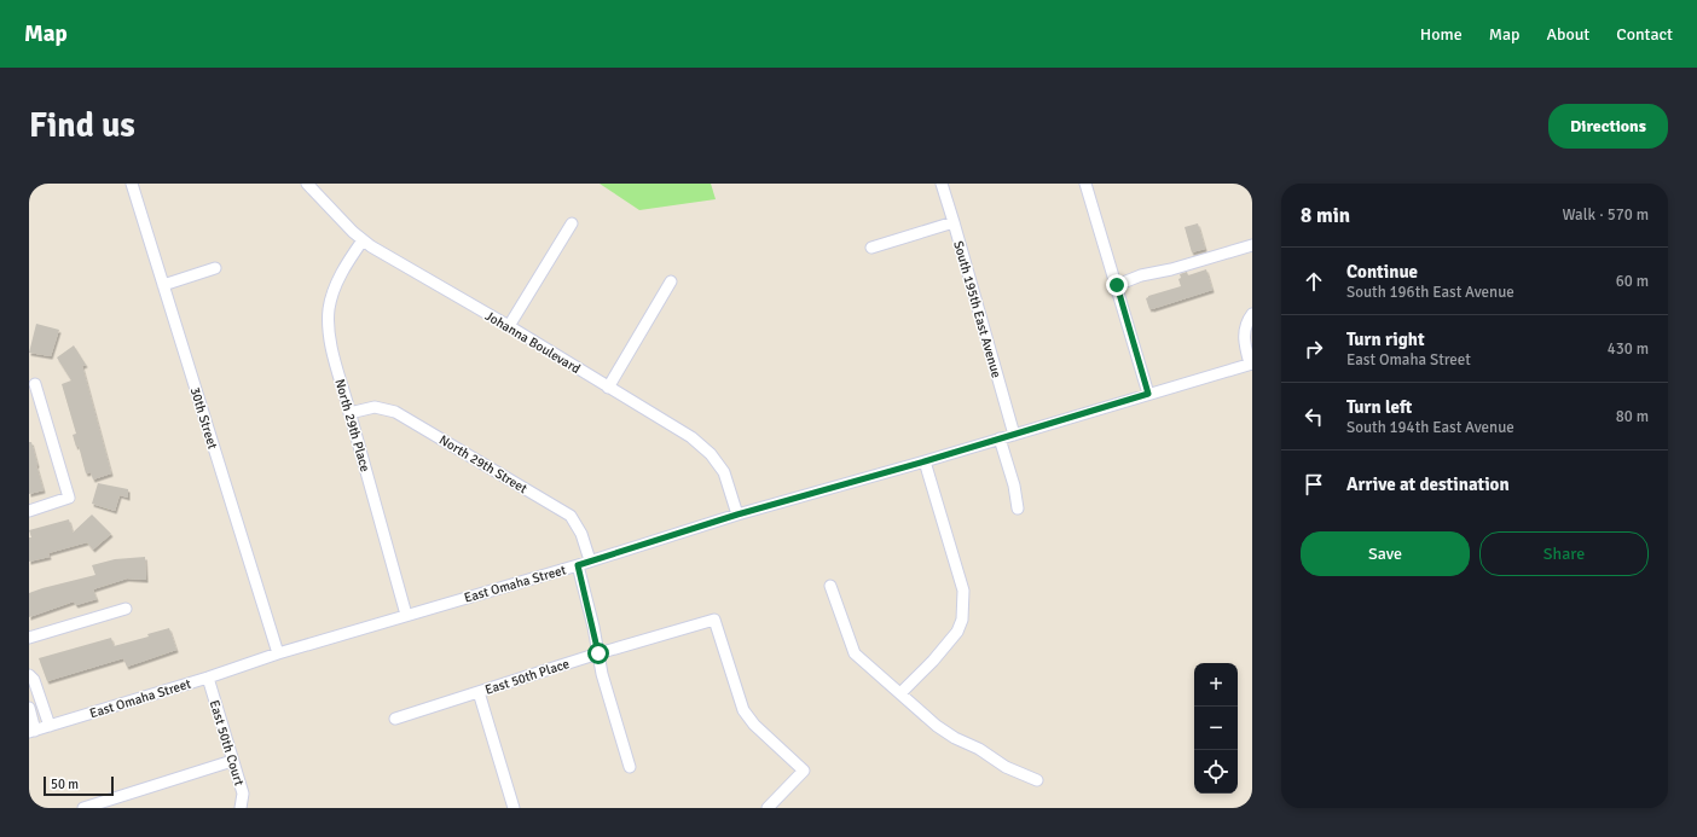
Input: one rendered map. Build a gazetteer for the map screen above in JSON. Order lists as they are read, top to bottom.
{
  "streets": {
    "street": [
      "South 195th East Avenue",
      "Johanna Boulevard",
      "30th Street",
      "North 29th Place",
      "North 29th Street",
      "East Omaha Street",
      "East 50th Place",
      "East 50th Court"
    ]
  },
  "crossings": [
    ["South 195th East Avenue", "East Omaha Street"],
    ["Johanna Boulevard", "North 29th Place"],
    ["Johanna Boulevard", "East Omaha Street"],
    ["30th Street", "East Omaha Street"],
    ["North 29th Place", "North 29th Street"],
    ["North 29th Place", "East Omaha Street"],
    ["North 29th Street", "East Omaha Street"],
    ["East Omaha Street", "East 50th Court"]
  ],
  "scale_bar": "50 m",
  "page": {
    "header": "Map",
    "nav": [
      "Home",
      "Map",
      "About",
      "Contact"
    ],
    "buttons": [
      "Directions",
      ["Save", "Share"]
    ],
    "title": "Find us",
    "heading": ["8 min", "Walk · 570 m"],
    "list": [
      ["Continue", "South 196th East Avenue", "60 m"],
      ["Turn right", "East Omaha Street", "430 m"],
      ["Turn left", "South 194th East Avenue", "80 m"],
      "Arrive at destination"
    ],
    "map_buttons": ["+", "−"],
    "scale": "50 m"
  }
}
